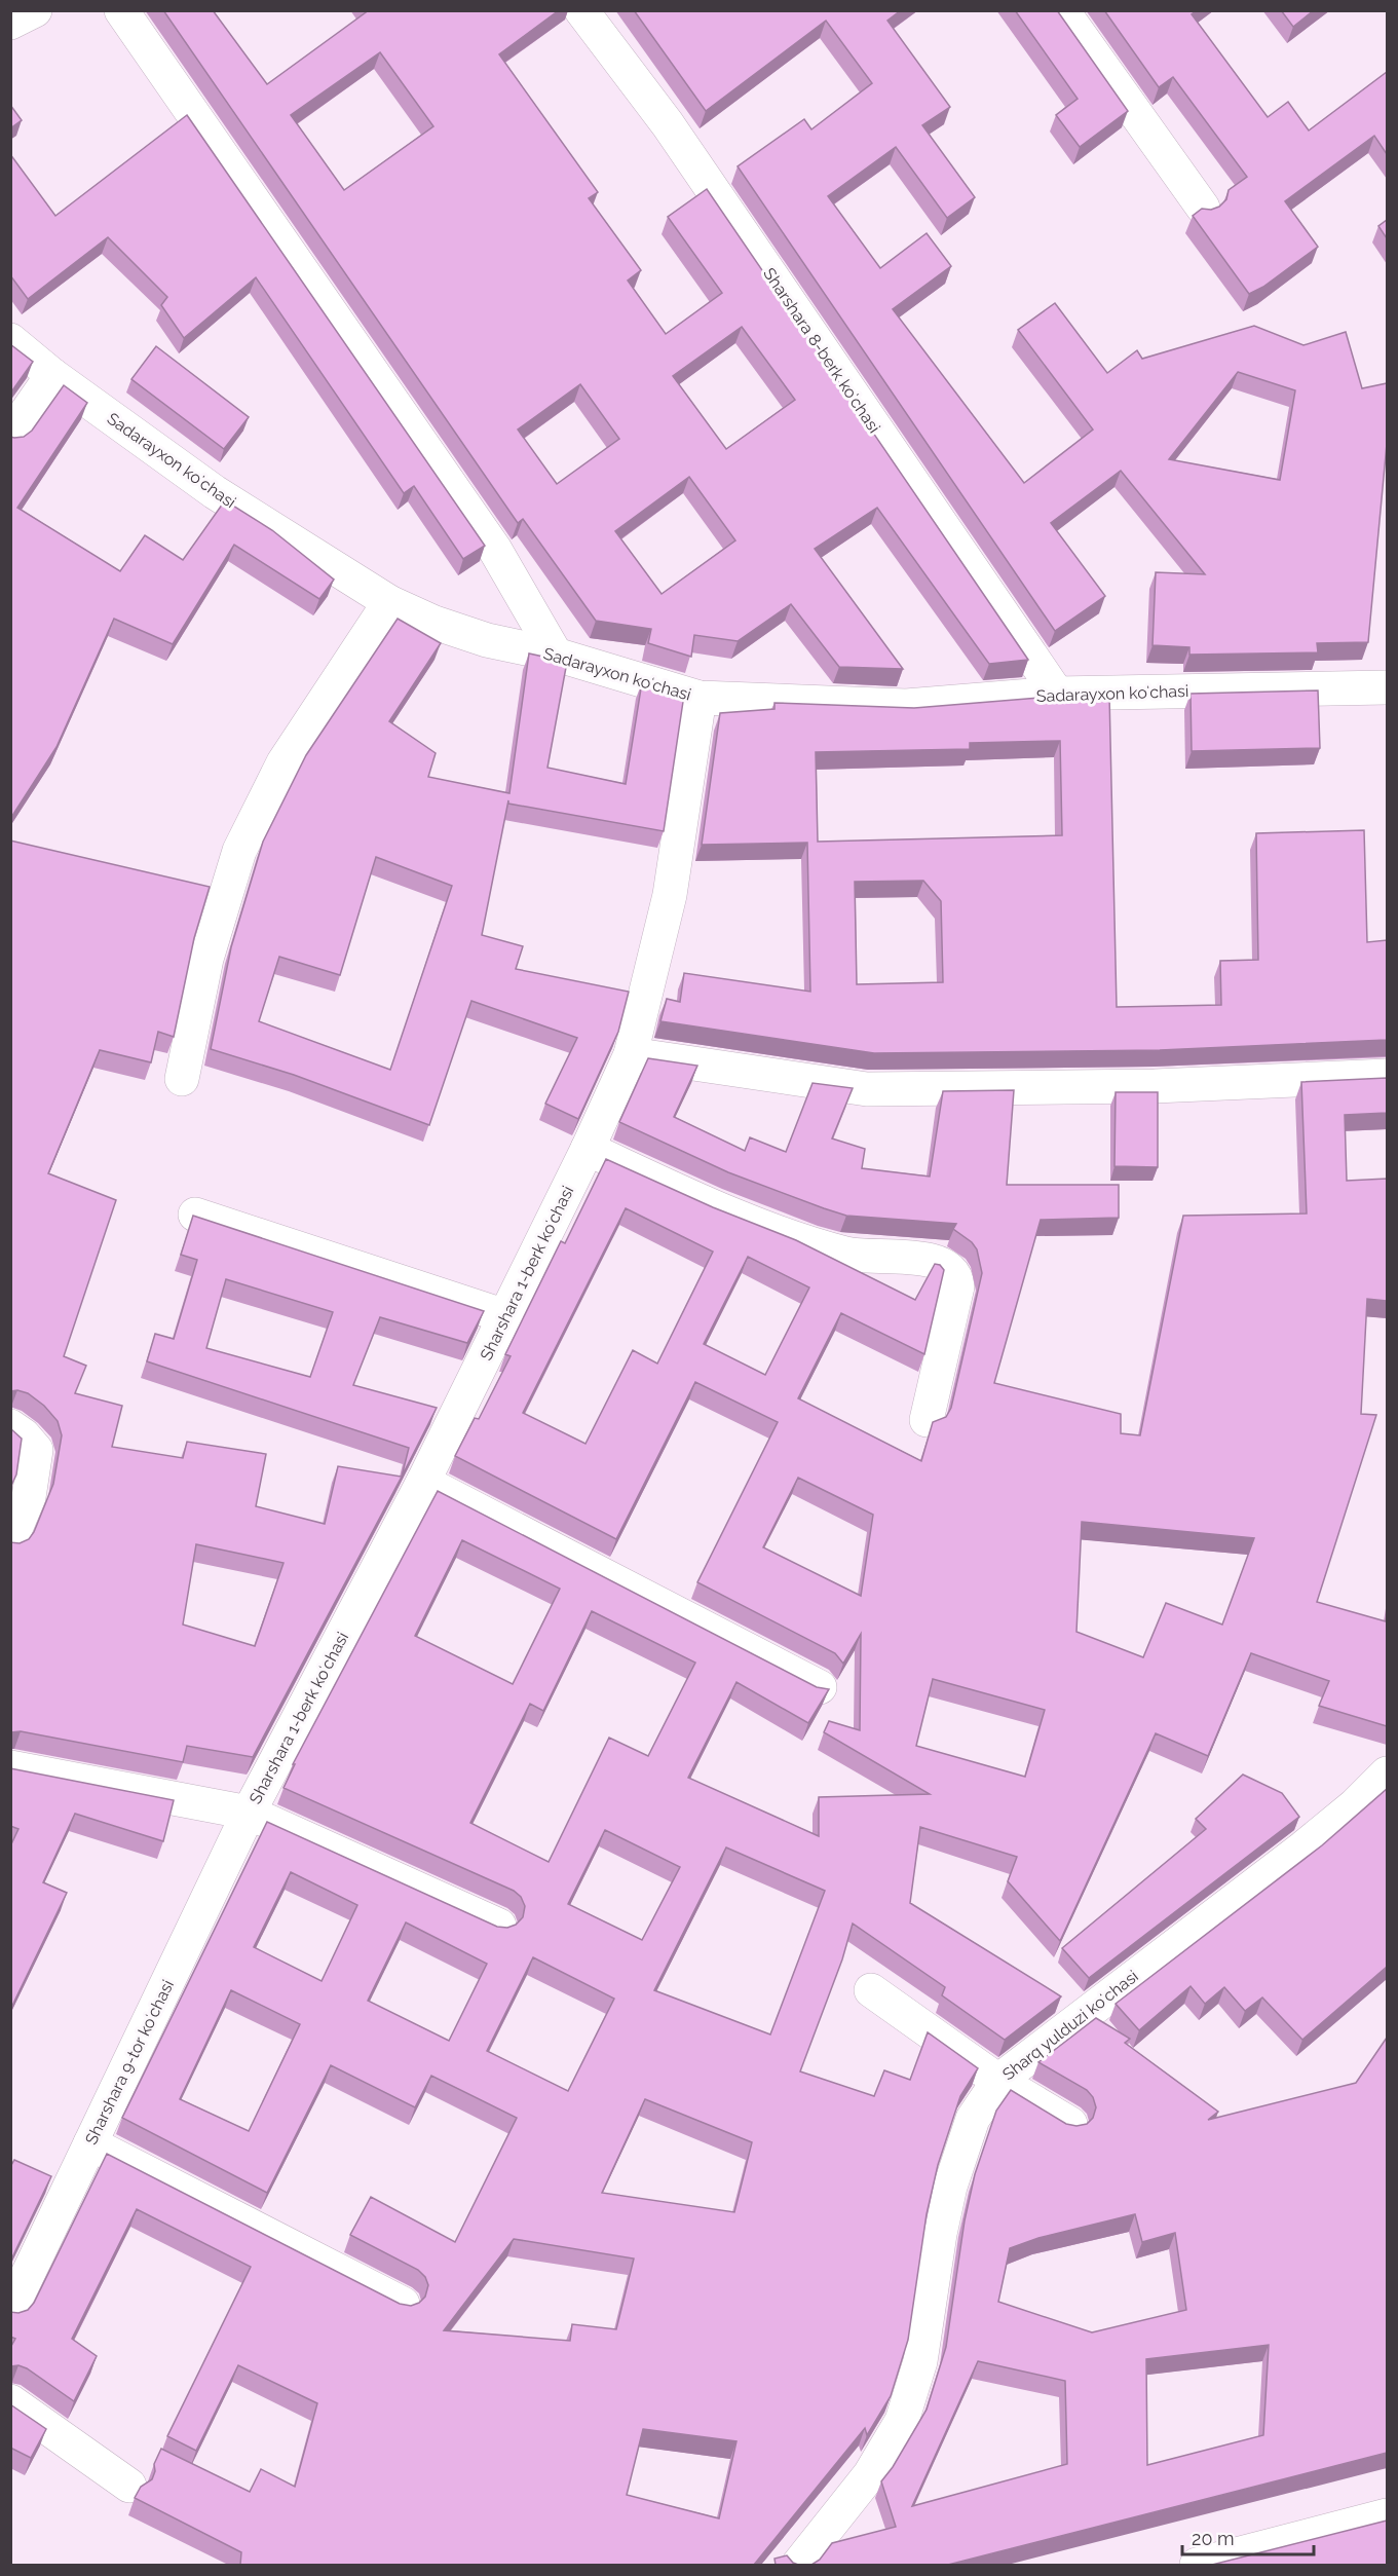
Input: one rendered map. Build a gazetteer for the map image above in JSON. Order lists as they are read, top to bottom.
{
  "streets": {
    "street": [
      "Sharshara 8-berk koʻchasi",
      "Sadarayxon koʻchasi",
      "Sharshara 1-berk koʻchasi",
      "Sharq yulduzi koʻchasi",
      "Sharshara 9-tor koʻchasi"
    ]
  },
  "crossings": [
    ["Sharshara 8-berk koʻchasi", "Sadarayxon koʻchasi"],
    ["Sadarayxon koʻchasi", "Sharshara 1-berk koʻchasi"],
    ["Sharshara 1-berk koʻchasi", "Sharshara 9-tor koʻchasi"]
  ],
  "scale_bar": "20 m"
}
